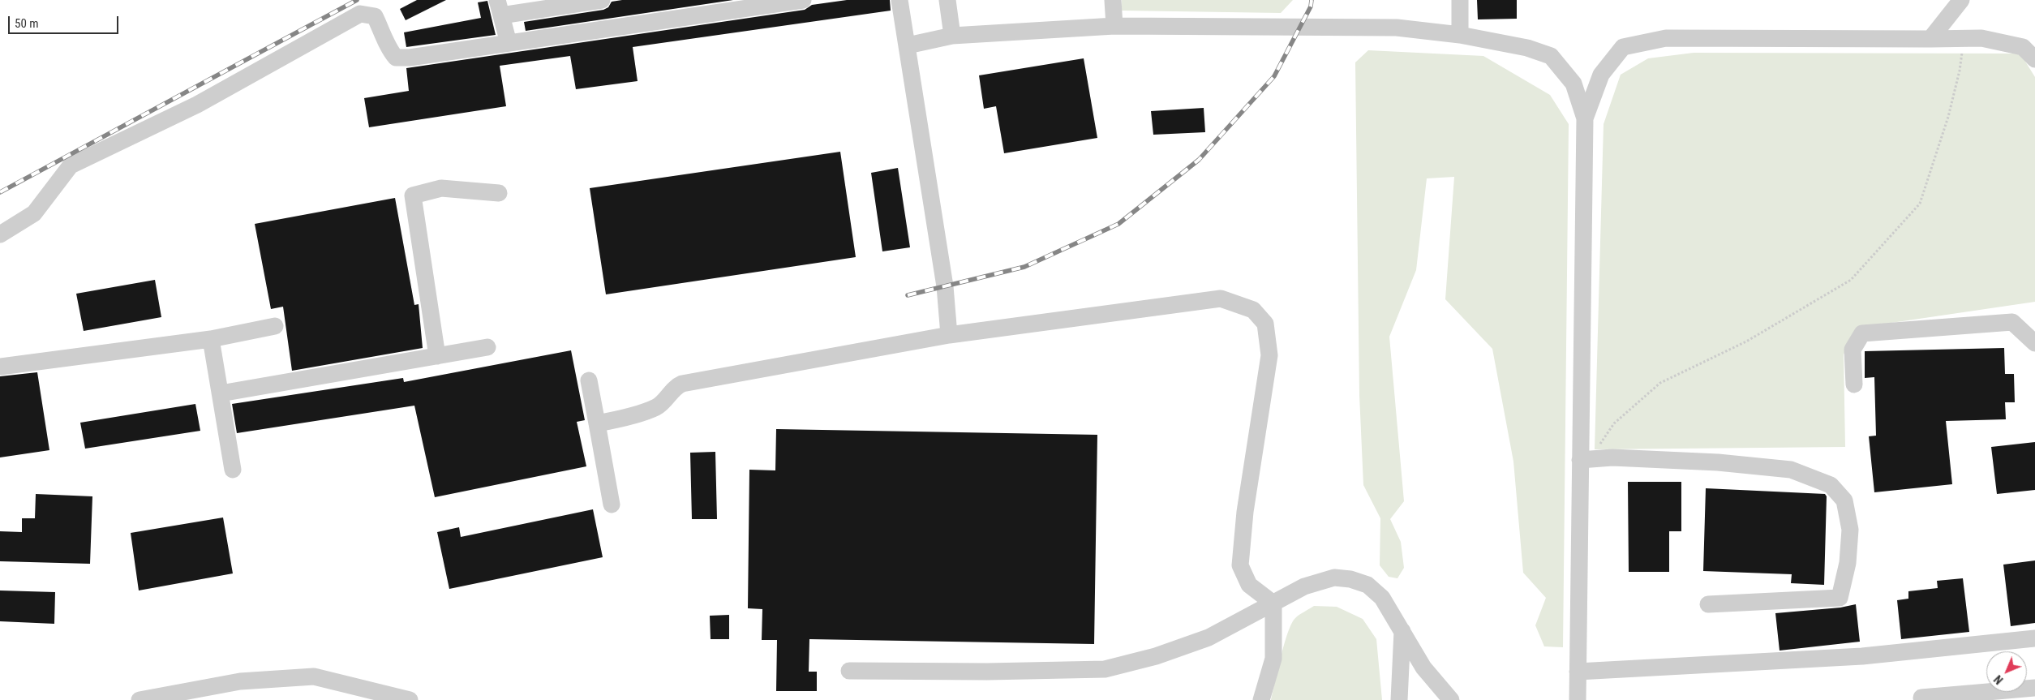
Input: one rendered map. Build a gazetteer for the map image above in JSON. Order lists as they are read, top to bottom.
{
  "scale_bar": "50 m",
  "north": "bottom left"
}
